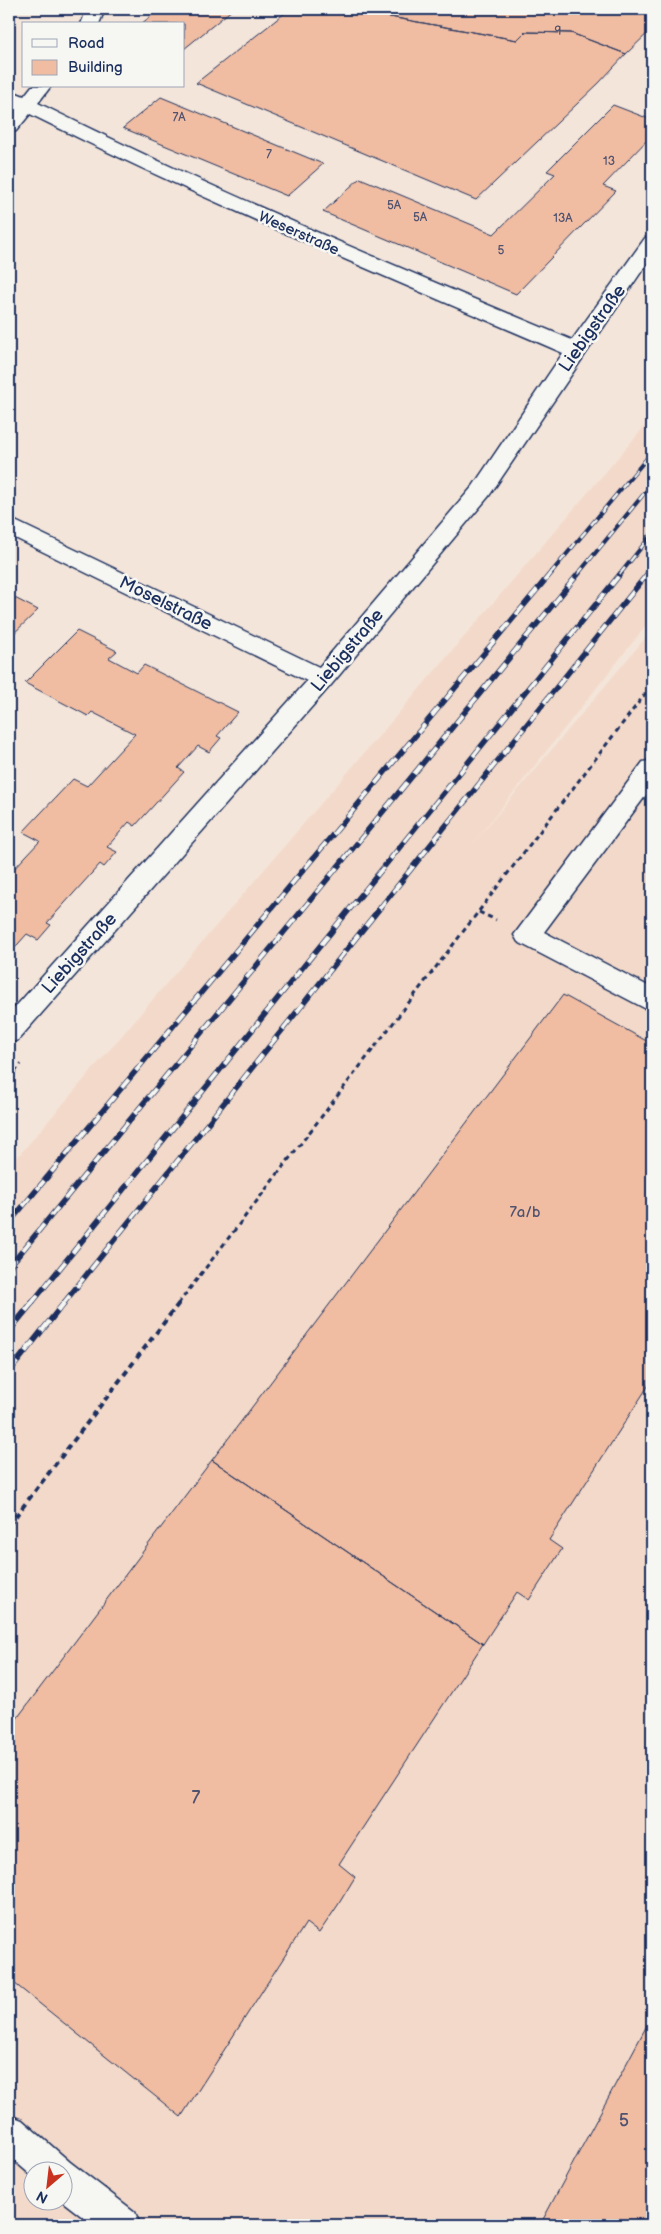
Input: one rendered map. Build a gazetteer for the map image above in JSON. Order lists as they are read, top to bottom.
{
  "streets": {
    "street": ["Weserstraße", "Liebigstraße", "Moselstraße"]
  },
  "crossings": [
    ["Weserstraße", "Liebigstraße"],
    ["Liebigstraße", "Moselstraße"]
  ],
  "house_numbers": [
    "9",
    "7A",
    "7",
    "13",
    "5A",
    "5A",
    "13A",
    "5",
    "7a/b",
    "7",
    "5"
  ],
  "legend": ["Road", "Building"],
  "north": "bottom left"
}
